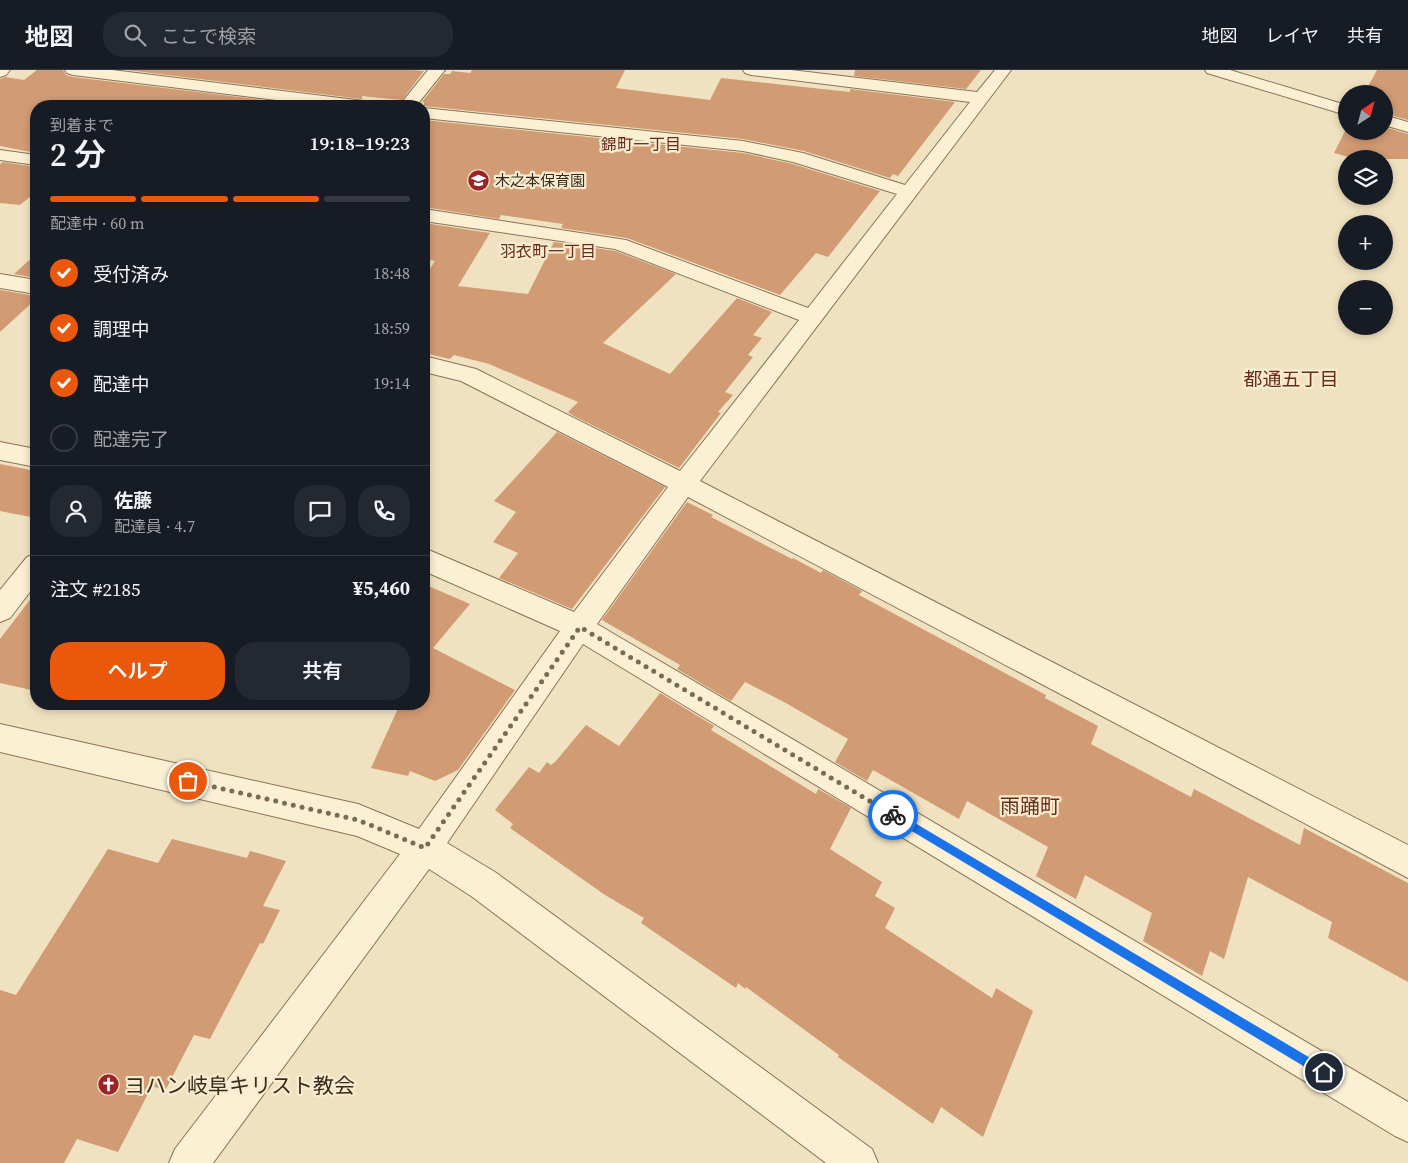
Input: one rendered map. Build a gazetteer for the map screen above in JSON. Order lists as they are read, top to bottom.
{
  "districts": [
    "錦町一丁目",
    "羽衣町一丁目",
    "都通五丁目",
    "雨踊町"
  ],
  "places": {
    "school or university": ["木之本保育園"],
    "church": ["ヨハン岐阜キリスト教会"]
  },
  "north": "top right",
  "page": {
    "header": "地図",
    "search": "ここで検索",
    "nav": ["地図", "レイヤ", "共有"],
    "map_buttons": ["+", "−"],
    "heading": ["2 分", "到着まで", "19:18–19:23"],
    "panel": [
      "佐藤",
      "配達員 · 4.7",
      "注文 #2185",
      "¥5,460"
    ],
    "bar": "配達中 · 60 m",
    "list": [
      ["受付済み", "18:48"],
      ["調理中", "18:59"],
      ["配達中", "19:14"],
      "配達完了"
    ],
    "buttons": ["ヘルプ", "共有"]
  }
}
